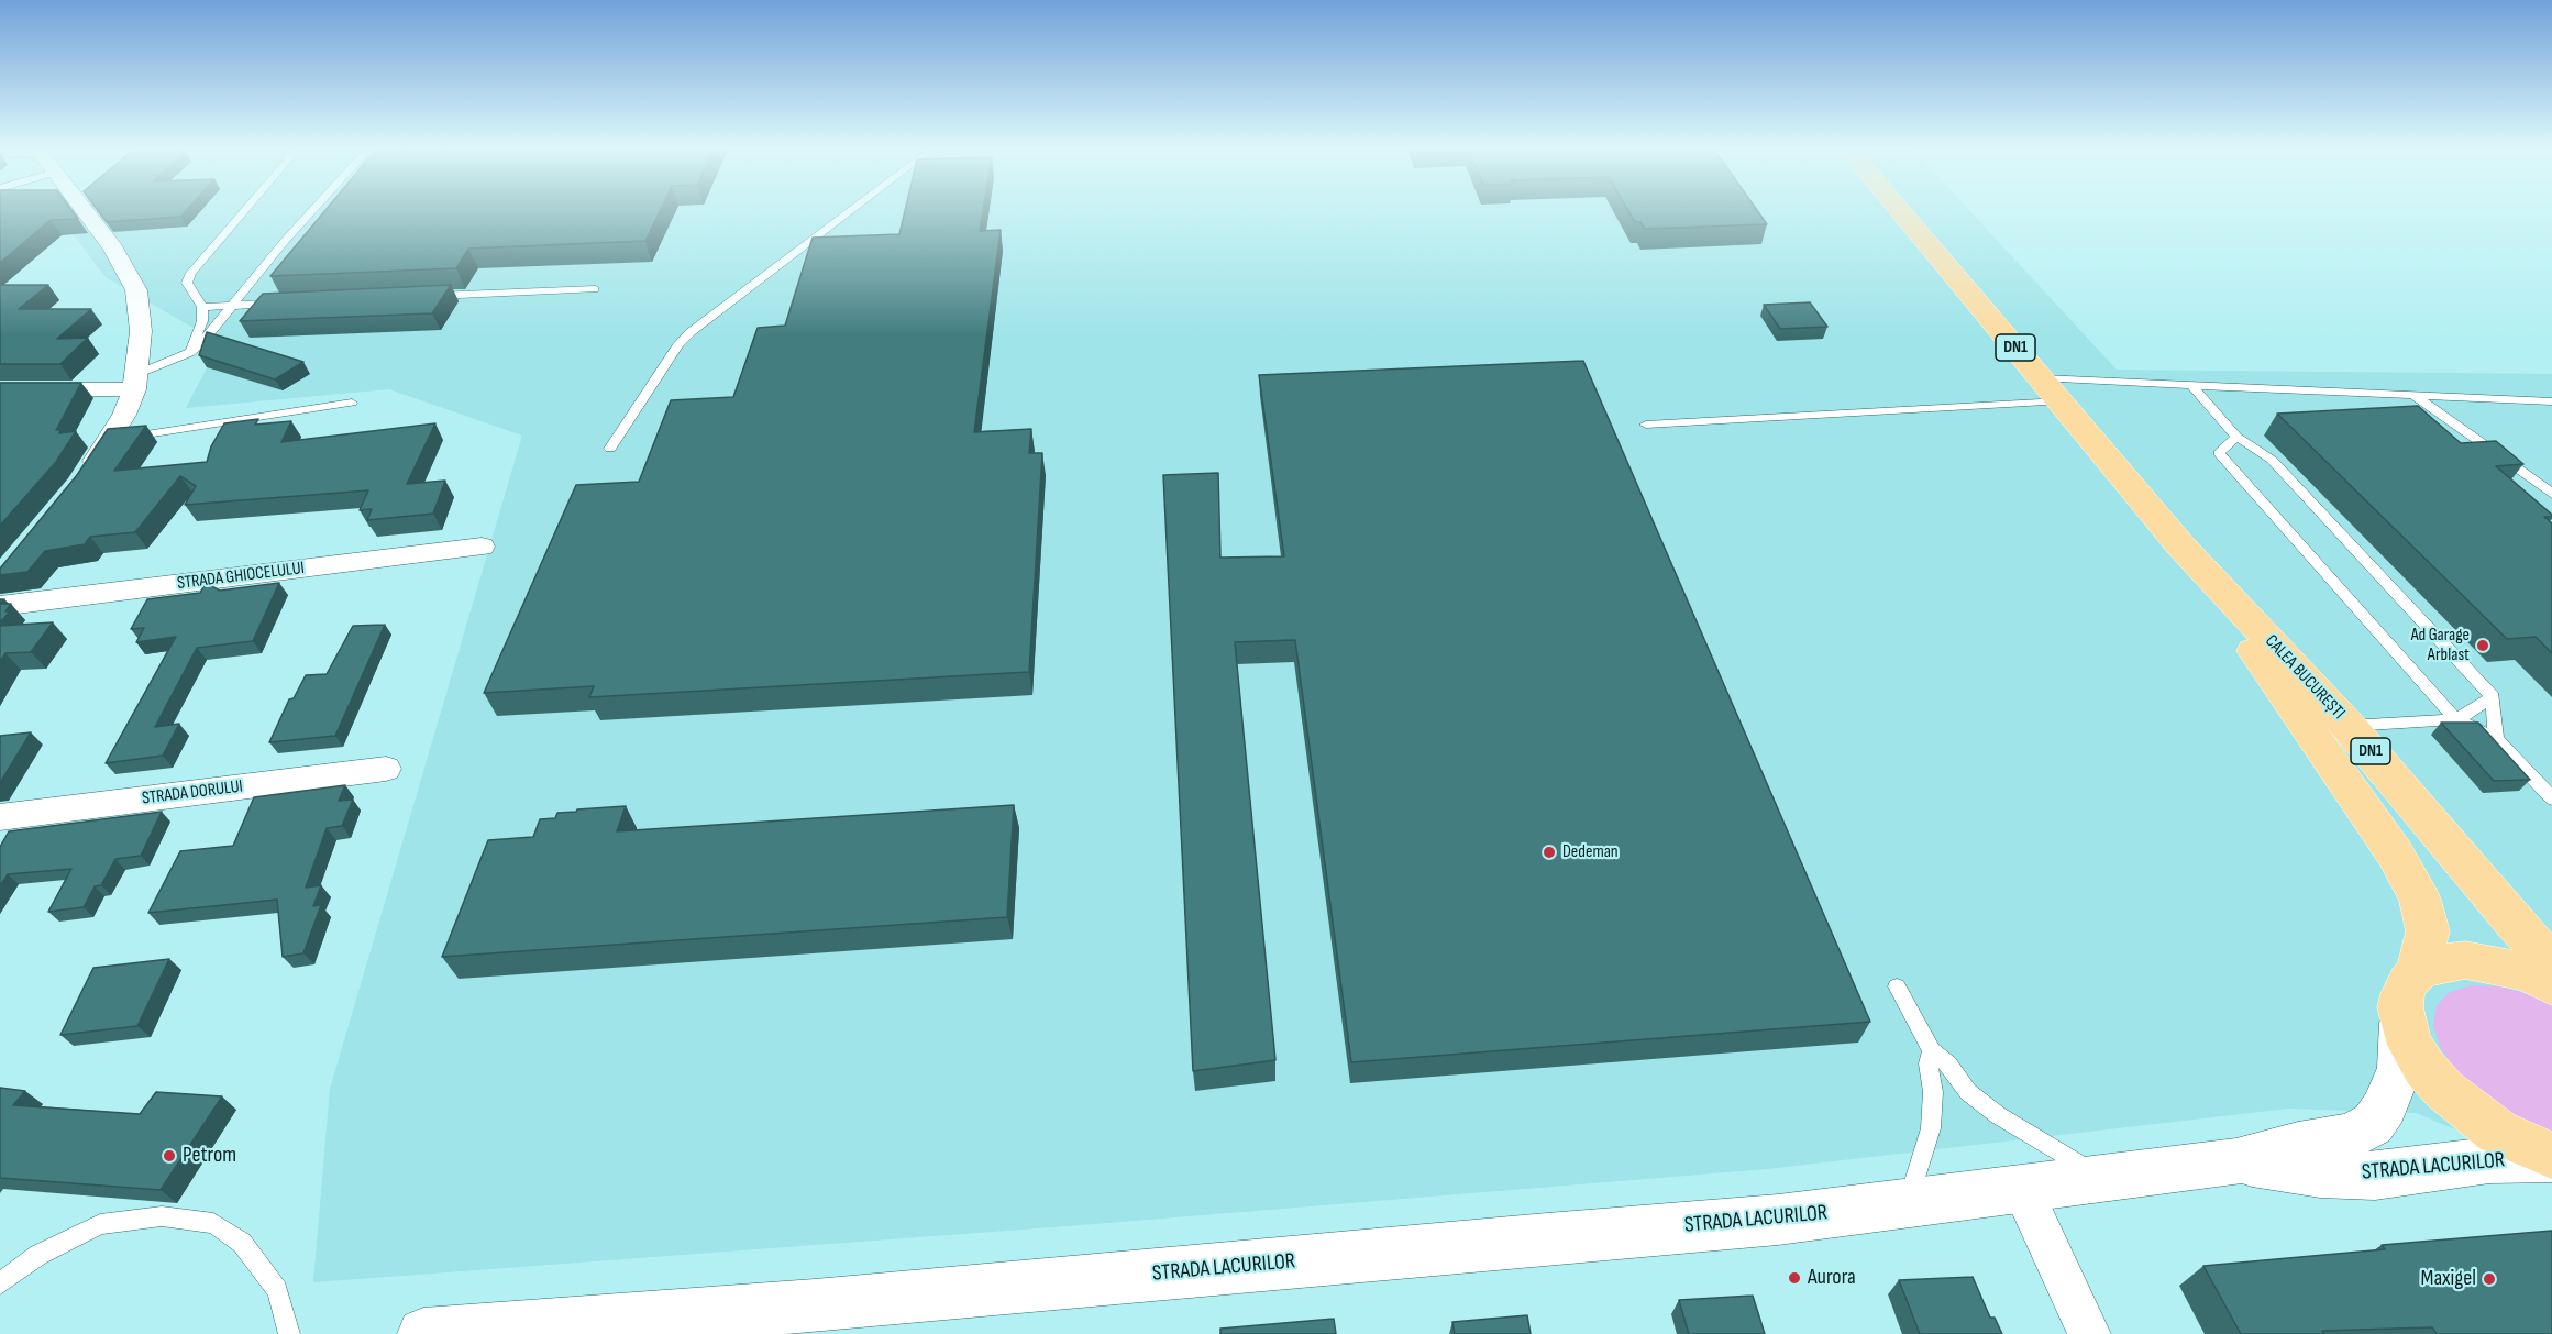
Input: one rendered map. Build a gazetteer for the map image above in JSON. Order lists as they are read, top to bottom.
{
  "streets": {
    "main road": ["DN1", "CALEA BUCUREȘTI"],
    "street": ["STRADA GHIOCELULUI", "STRADA DORULUI", "STRADA LACURILOR"]
  },
  "crossings": [
    ["CALEA BUCUREȘTI", "STRADA LACURILOR"]
  ],
  "places": [
    "Ad Garage Arblast",
    "Dedeman",
    "Petrom",
    "Aurora",
    "Maxigel"
  ]
}
